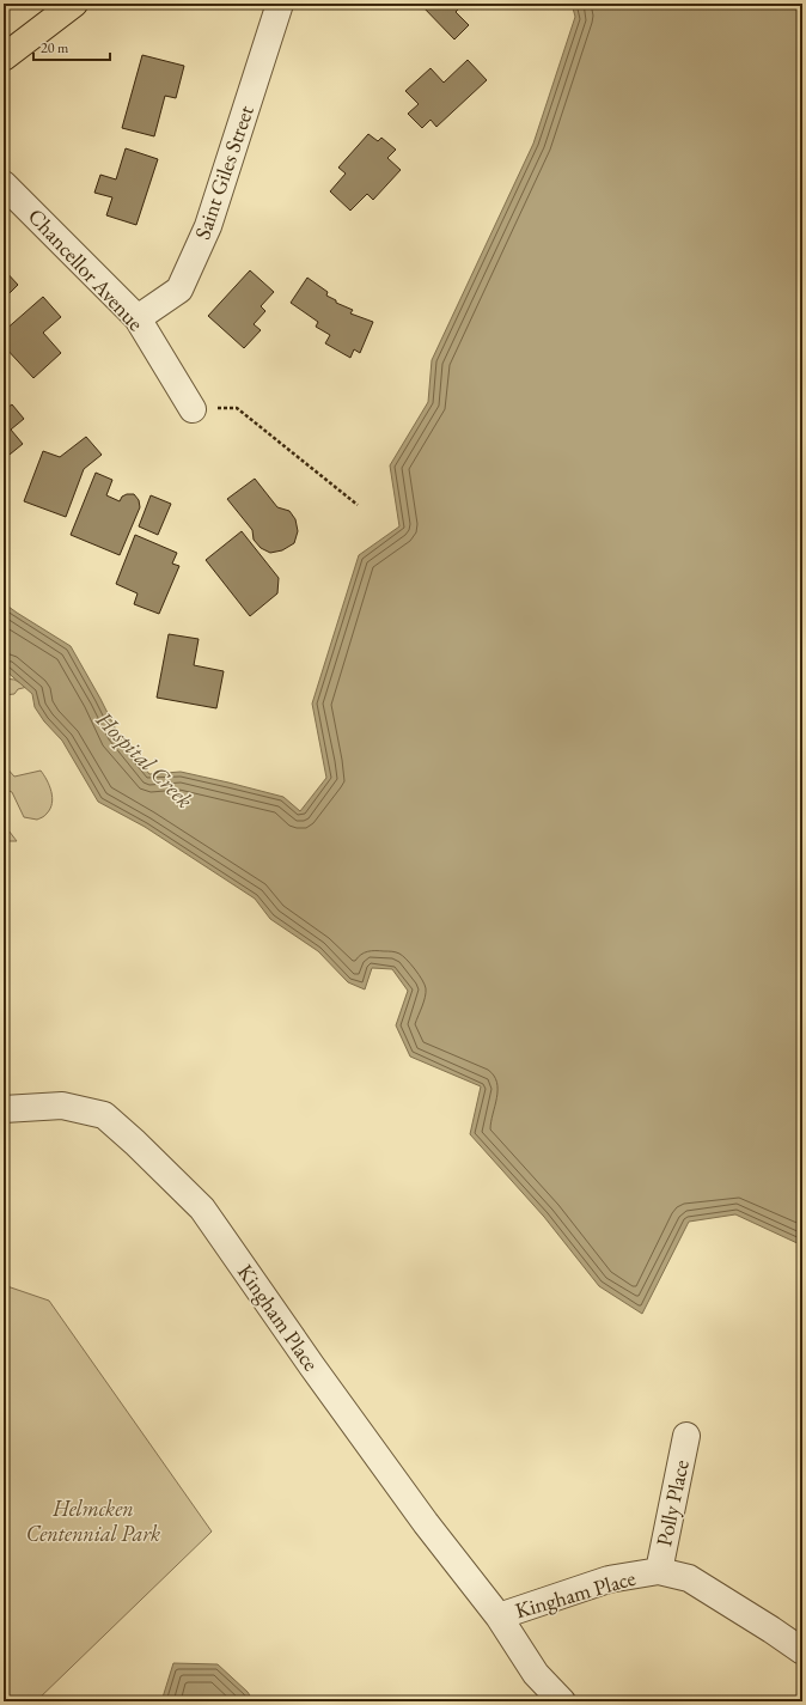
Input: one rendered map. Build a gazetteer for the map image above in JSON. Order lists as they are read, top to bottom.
{
  "streets": {
    "street": [
      "Saint Giles Street",
      "Chancellor Avenue",
      "Kingham Place",
      "Polly Place"
    ]
  },
  "crossings": [
    ["Saint Giles Street", "Chancellor Avenue"],
    ["Kingham Place", "Polly Place"]
  ],
  "water": ["Hospital Creek"],
  "parks": ["Helmcken Centennial Park"],
  "scale_bar": "20 m"
}
